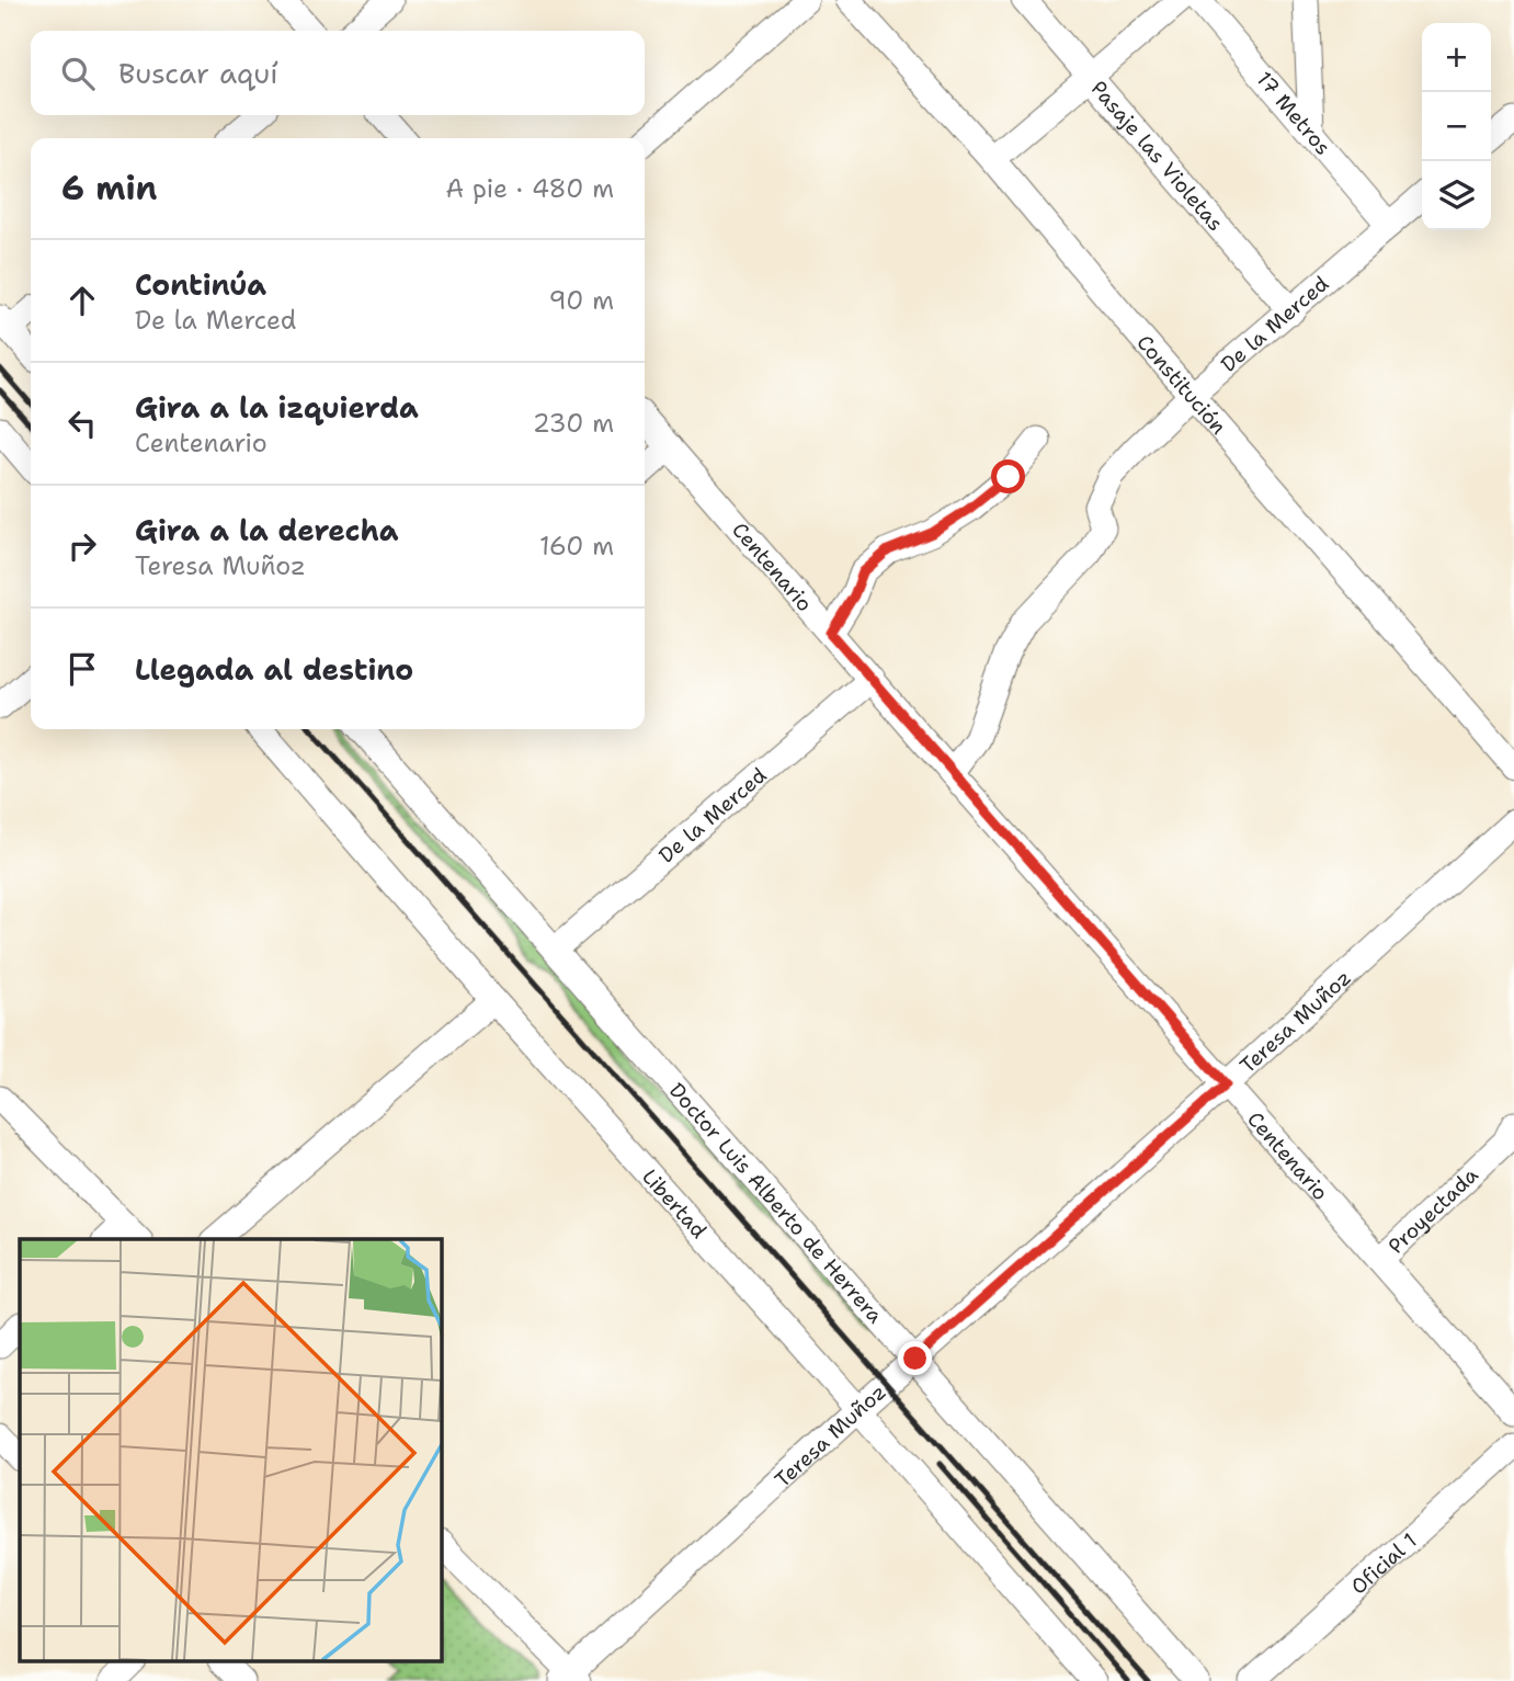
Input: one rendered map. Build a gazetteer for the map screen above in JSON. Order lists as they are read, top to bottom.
{
  "streets": {
    "street": [
      "17 Metros",
      "Pasaje las Violetas",
      "De la Merced",
      "Constitución",
      "Centenario",
      "Teresa Muñoz",
      "Doctor Luis Alberto de Herrera",
      "Libertad",
      "Proyectada",
      "Oficial 1"
    ]
  },
  "crossings": [
    ["17 Metros", "De la Merced"],
    ["Pasaje las Violetas", "De la Merced"],
    ["De la Merced", "Constitución"],
    ["De la Merced", "Centenario"],
    ["De la Merced", "Doctor Luis Alberto de Herrera"],
    ["Centenario", "Teresa Muñoz"],
    ["Centenario", "Proyectada"],
    ["Teresa Muñoz", "Doctor Luis Alberto de Herrera"],
    ["Teresa Muñoz", "Libertad"]
  ],
  "page": {
    "map_buttons": ["+", "−"],
    "search": "Buscar aquí",
    "heading": ["6 min", "A pie · 480 m"],
    "list": [
      ["Continúa", "De la Merced", "90 m"],
      ["Gira a la izquierda", "Centenario", "230 m"],
      ["Gira a la derecha", "Teresa Muñoz", "160 m"],
      "Llegada al destino"
    ]
  }
}
